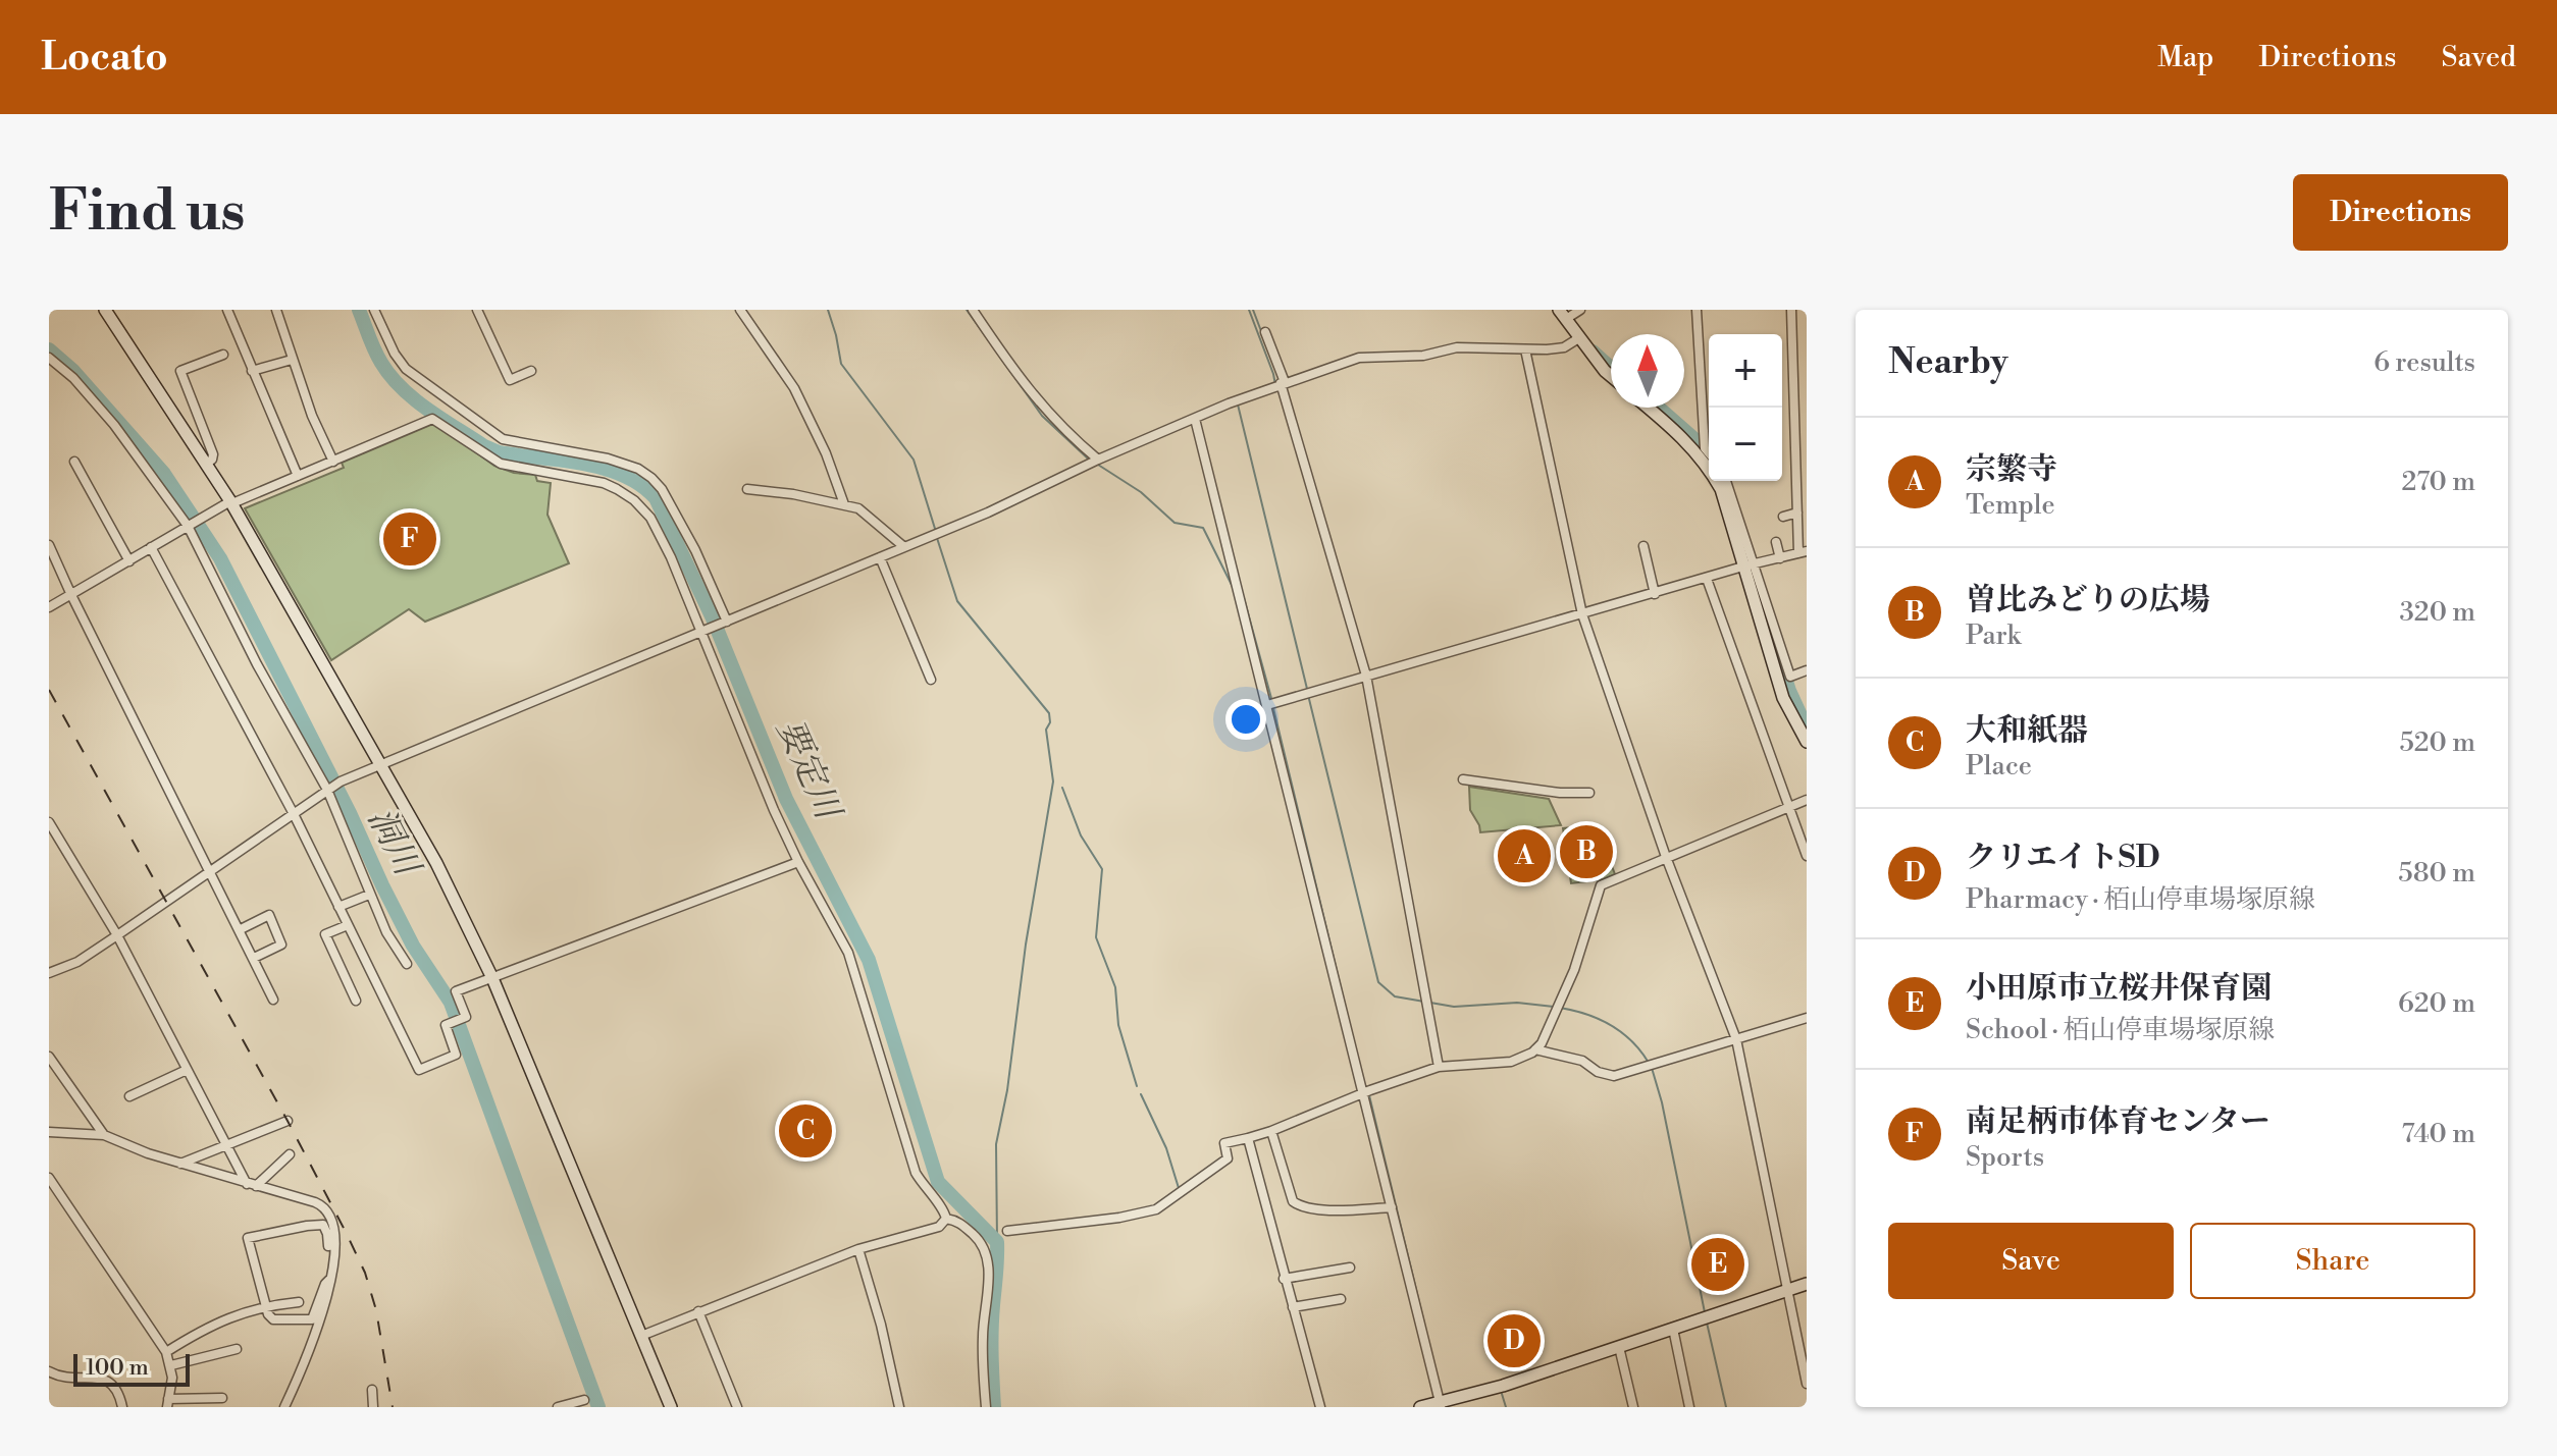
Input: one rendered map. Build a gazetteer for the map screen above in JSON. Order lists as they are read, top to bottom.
{
  "water": ["要定川", "洞川"],
  "scale_bar": "100 m",
  "north": "top",
  "page": {
    "header": "Locato",
    "nav": ["Map", "Directions", "Saved"],
    "buttons": [
      "Directions",
      ["Save", "Share"]
    ],
    "title": "Find us",
    "heading": ["Nearby", "6 results"],
    "map_buttons": ["+", "−"],
    "list": [
      {
        "mark": "A",
        "name": "宗繁寺",
        "note": "Temple",
        "value": "270 m"
      },
      {
        "mark": "B",
        "name": "曽比みどりの広場",
        "note": "Park",
        "value": "320 m"
      },
      {
        "mark": "C",
        "name": "大和紙器",
        "note": "Place",
        "value": "520 m"
      },
      {
        "mark": "D",
        "name": "クリエイトSD",
        "note": "Pharmacy · 栢山停車場塚原線",
        "value": "580 m"
      },
      {
        "mark": "E",
        "name": "小田原市立桜井保育園",
        "note": "School · 栢山停車場塚原線",
        "value": "620 m"
      },
      {
        "mark": "F",
        "name": "南足柄市体育センター",
        "note": "Sports",
        "value": "740 m"
      }
    ],
    "pins": [
      "F",
      "B",
      "A",
      "C",
      "E",
      "D"
    ],
    "scale": "100 m"
  }
}
